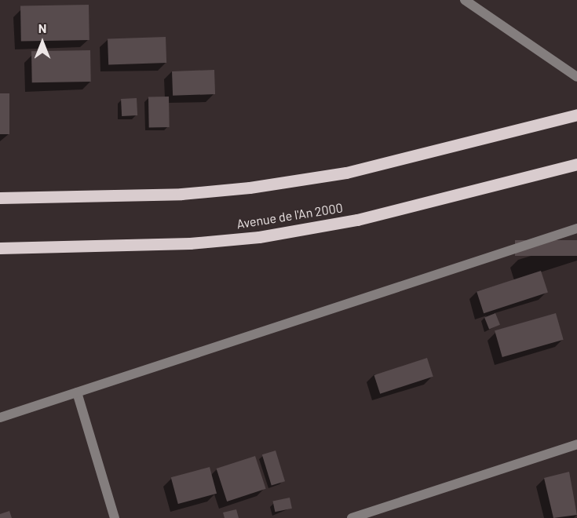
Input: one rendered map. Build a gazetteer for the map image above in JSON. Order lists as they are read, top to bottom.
{
  "streets": {
    "main road": ["Avenue de l'An 2000"]
  },
  "north": "top"
}
